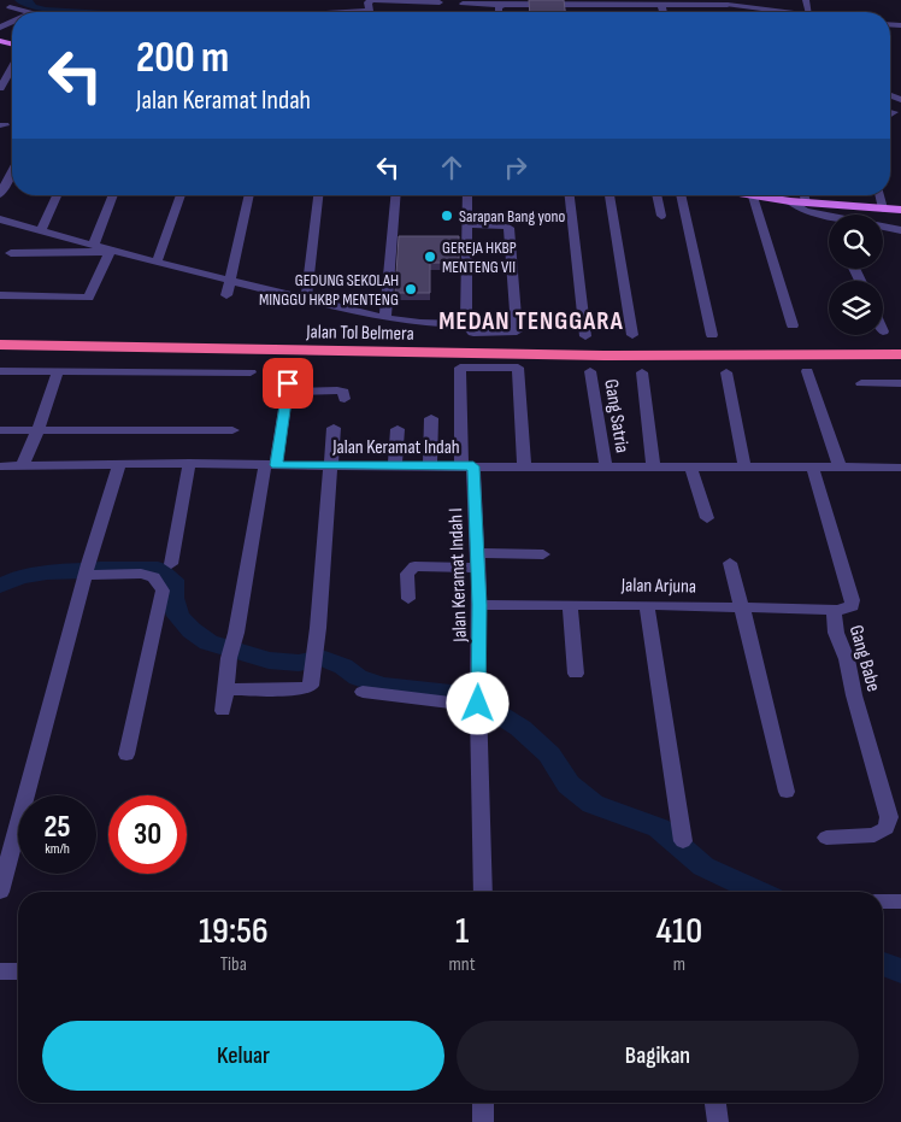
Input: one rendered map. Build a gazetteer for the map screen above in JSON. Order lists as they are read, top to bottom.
{
  "streets": {
    "highway": ["Jalan Tol Belmera"],
    "street": [
      "Gang Satria",
      "Jalan Keramat Indah",
      "Jalan Keramat Indah I",
      "Jalan Arjuna",
      "Gang Babe"
    ]
  },
  "crossings": [
    ["Gang Satria", "Jalan Keramat Indah"],
    ["Jalan Keramat Indah", "Jalan Keramat Indah I"],
    ["Jalan Keramat Indah", "Gang Babe"],
    ["Jalan Keramat Indah I", "Jalan Arjuna"],
    ["Jalan Arjuna", "Gang Babe"]
  ],
  "districts": ["MEDAN TENGGARA"],
  "places": ["Sarapan Bang yono", "GEREJA HKBP MENTENG VII", "GEDUNG SEKOLAH MINGGU HKBP MENTENG"],
  "page": {
    "turn": ["200 m", "Jalan Keramat Indah"],
    "speed": "25 km/h",
    "limit": "30",
    "eta": [
      "19:56",
      "Tiba",
      "1",
      "mnt",
      "410",
      "m"
    ],
    "buttons": ["Keluar", "Bagikan"]
  }
}
